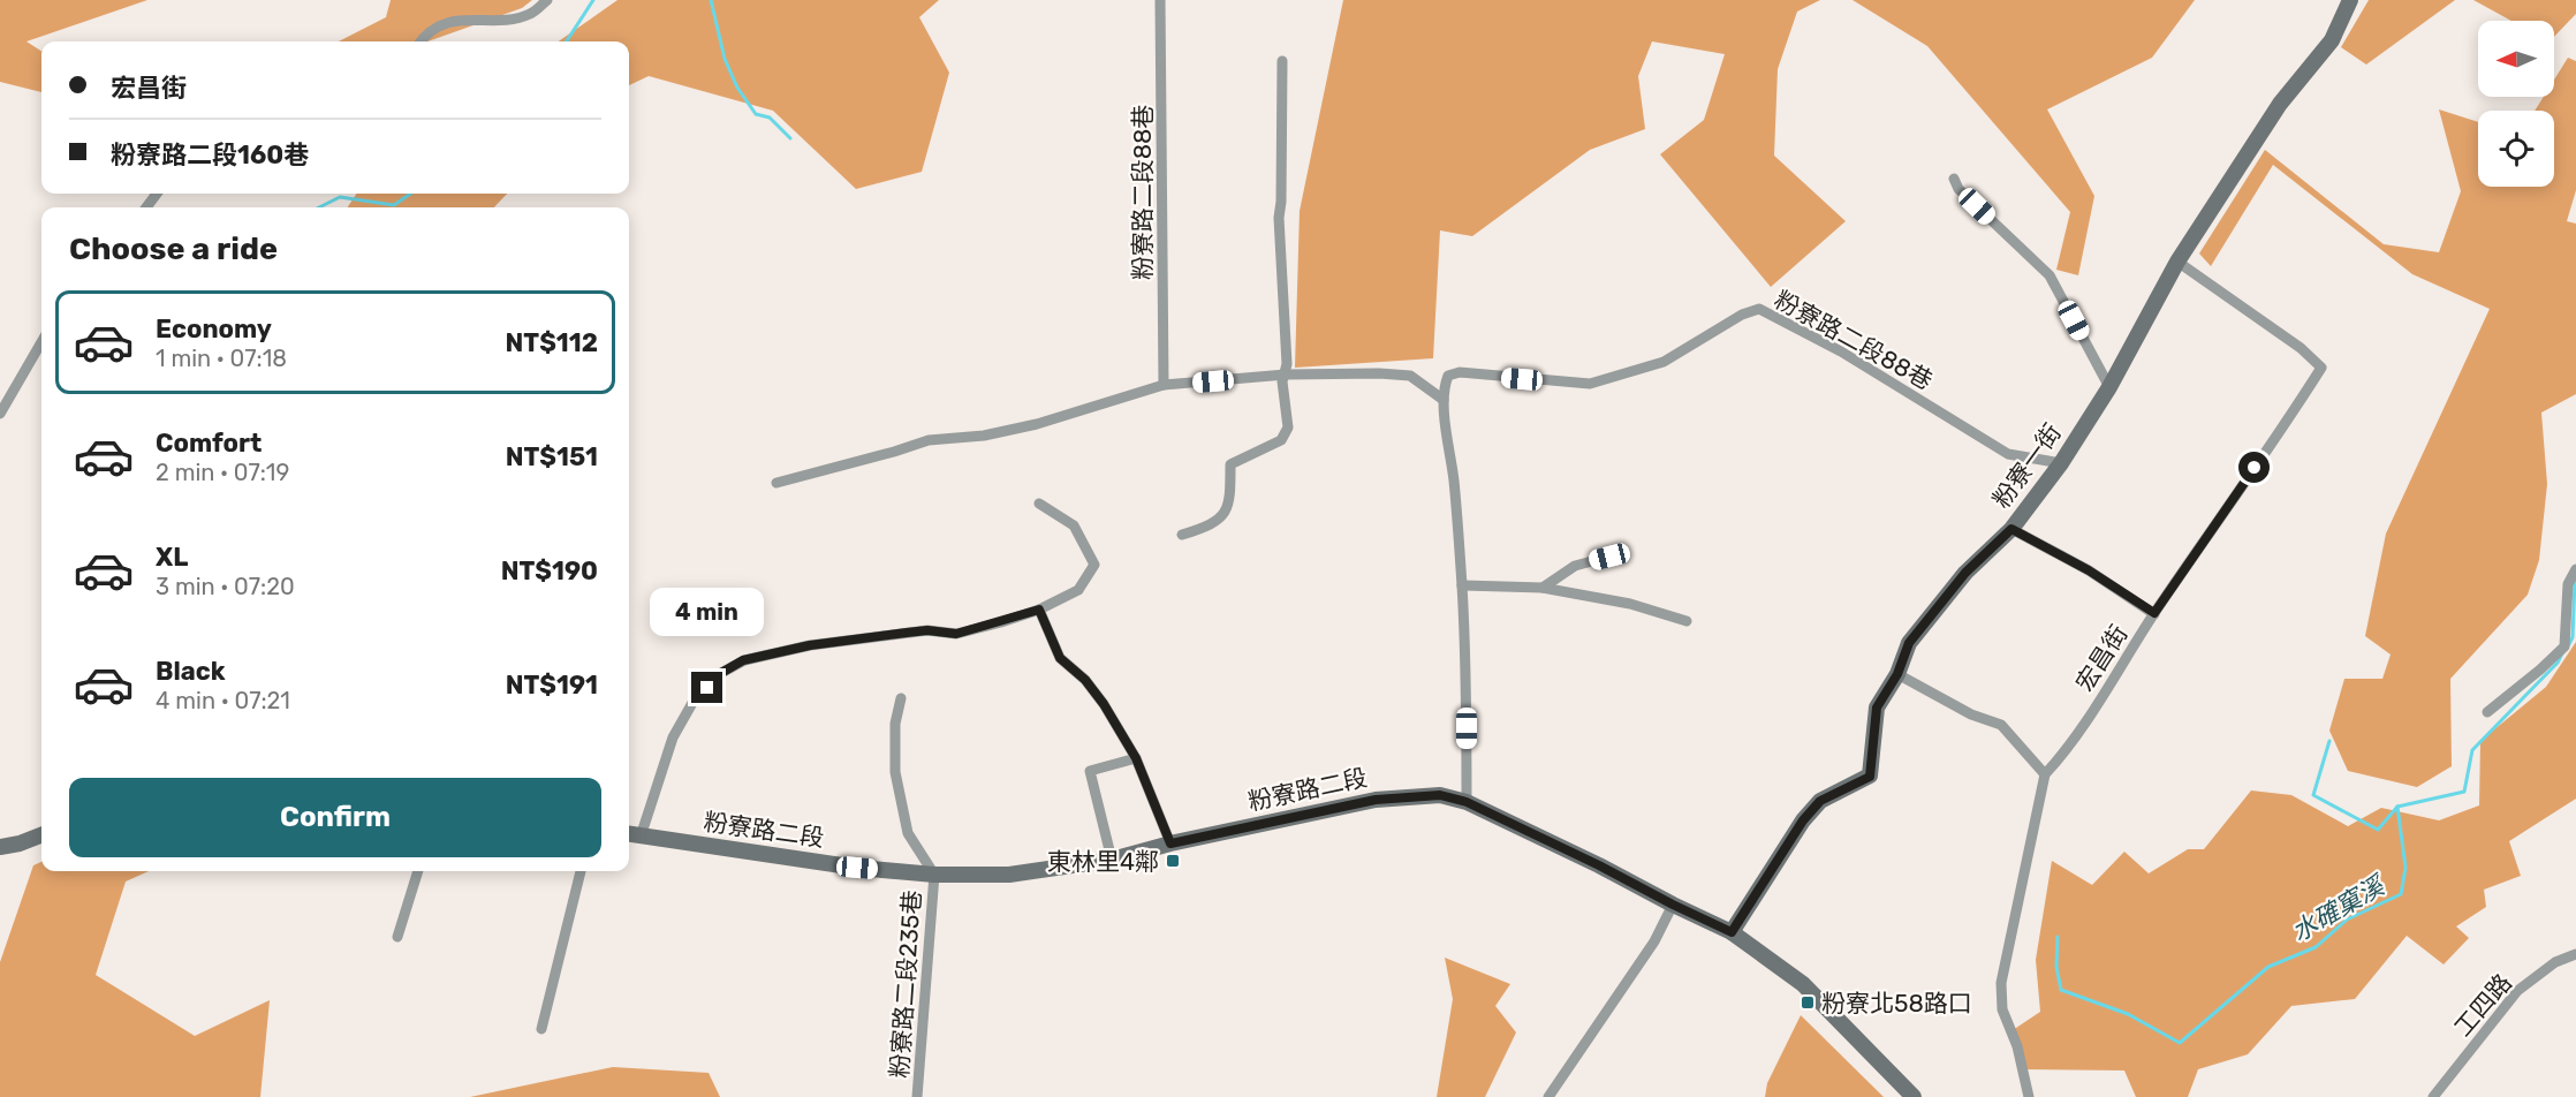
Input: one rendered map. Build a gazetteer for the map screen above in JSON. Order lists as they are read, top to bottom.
{
  "streets": {
    "main road": ["粉寮一街", "粉寮路二段"],
    "street": [
      "粉寮路二段88巷",
      "宏昌街",
      "粉寮路二段235巷",
      "工四路"
    ]
  },
  "crossings": [
    ["粉寮路二段88巷", "粉寮一街"],
    ["粉寮一街", "宏昌街"],
    ["粉寮一街", "粉寮路二段"],
    ["粉寮路二段", "粉寮路二段235巷"]
  ],
  "water": ["水確窠溪"],
  "places": {
    "transit": ["東林里4鄰", "粉寮北58路口"]
  },
  "north": "left",
  "page": {
    "banner": ["宏昌街", "粉寮路二段160巷"],
    "heading": "Choose a ride",
    "list": [
      {
        "name": "Economy",
        "note": "1 min · 07:18",
        "value": "NT$112"
      },
      {
        "name": "Comfort",
        "note": "2 min · 07:19",
        "value": "NT$151"
      },
      {
        "name": "XL",
        "note": "3 min · 07:20",
        "value": "NT$190"
      },
      {
        "name": "Black",
        "note": "4 min · 07:21",
        "value": "NT$191"
      }
    ],
    "bubble": "4 min",
    "buttons": "Confirm"
  }
}
